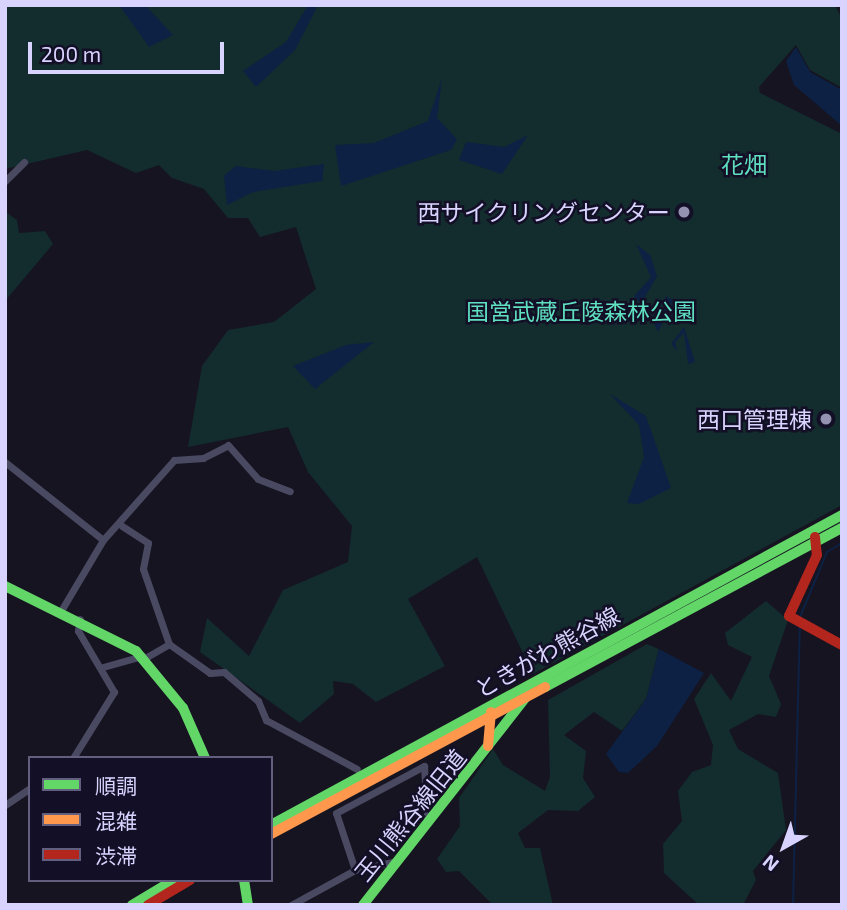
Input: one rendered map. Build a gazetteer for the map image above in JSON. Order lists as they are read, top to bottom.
{
  "streets": {
    "main road": ["ときがわ熊谷線", "玉川熊谷線旧道"]
  },
  "crossings": [
    ["ときがわ熊谷線", "玉川熊谷線旧道"]
  ],
  "parks": ["花畑", "国営武蔵丘陵森林公園"],
  "places": ["西サイクリングセンター", "西口管理棟"],
  "legend": ["順調", "混雑", "渋滞"],
  "scale_bar": "200 m",
  "north": "bottom left"
}
